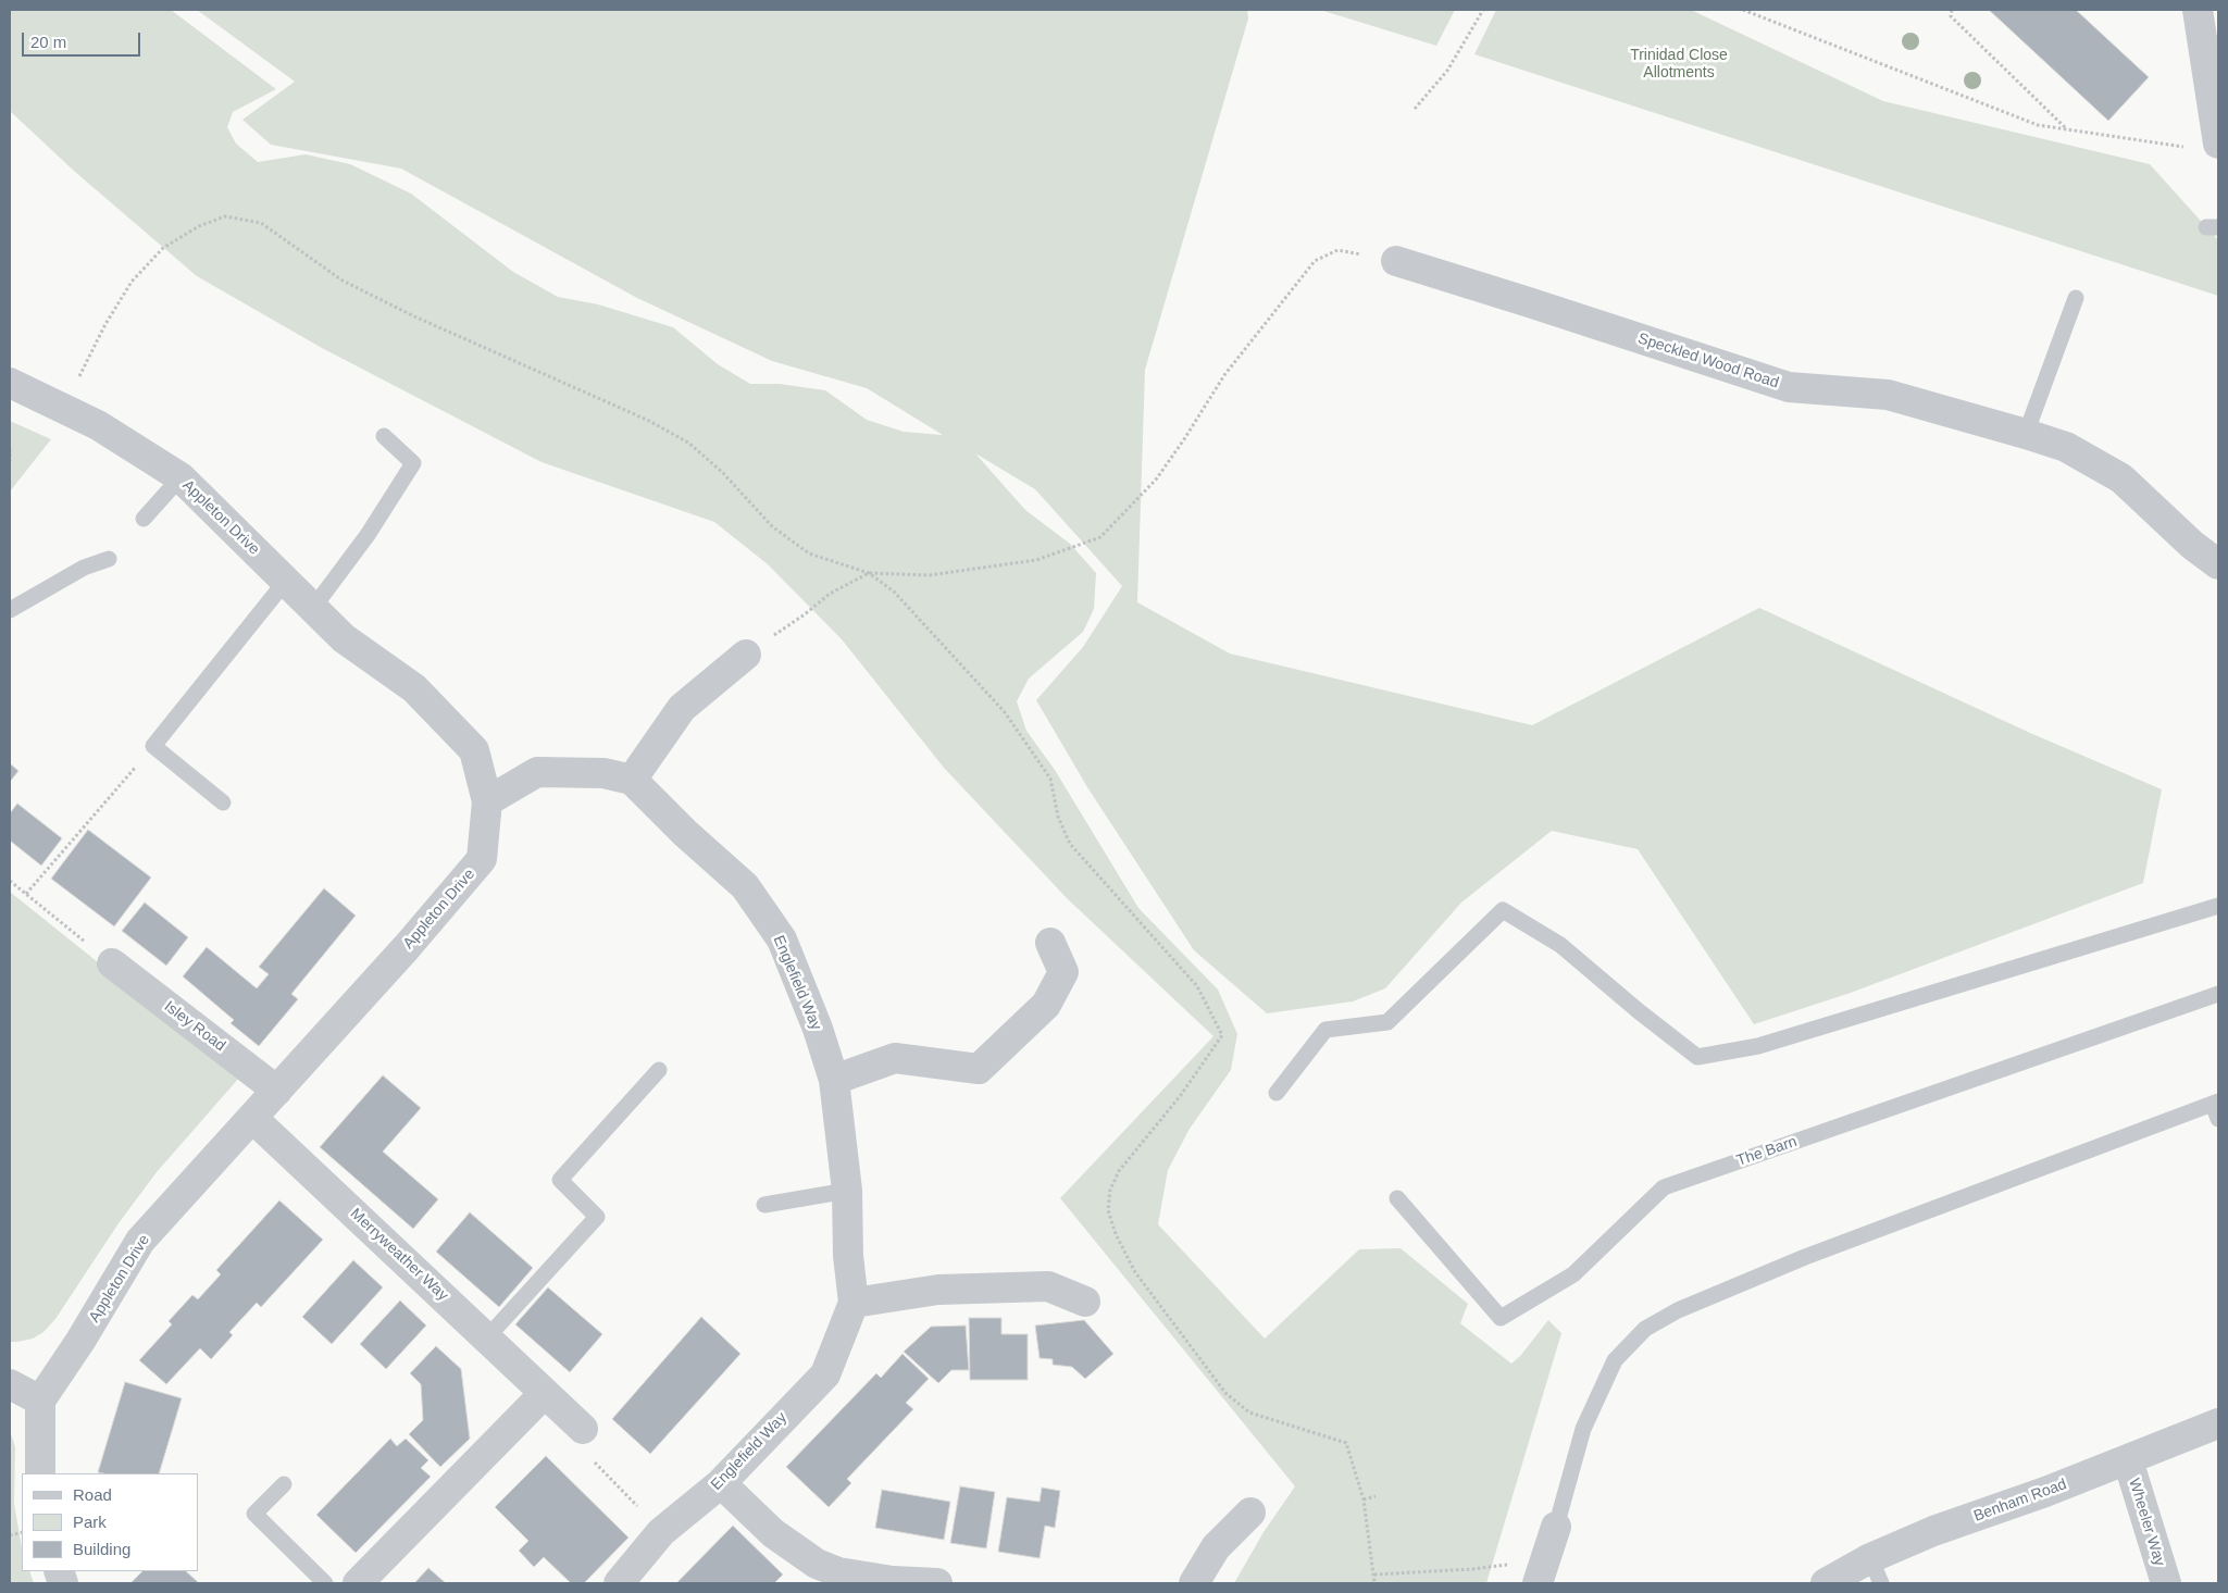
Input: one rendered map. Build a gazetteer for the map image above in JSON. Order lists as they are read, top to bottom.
{
  "streets": {
    "street": [
      "Speckled Wood Road",
      "Appleton Drive",
      "Englefield Way",
      "Isley Road",
      "Merryweather Way",
      "Benham Road",
      "Wheeler Way"
    ],
    "lane": ["The Barn"]
  },
  "crossings": [
    ["Appleton Drive", "Isley Road"],
    ["Appleton Drive", "Merryweather Way"],
    ["Benham Road", "Wheeler Way"]
  ],
  "parks": ["Trinidad Close Allotments"],
  "legend": ["Road", "Park", "Building"],
  "scale_bar": "20 m"
}
